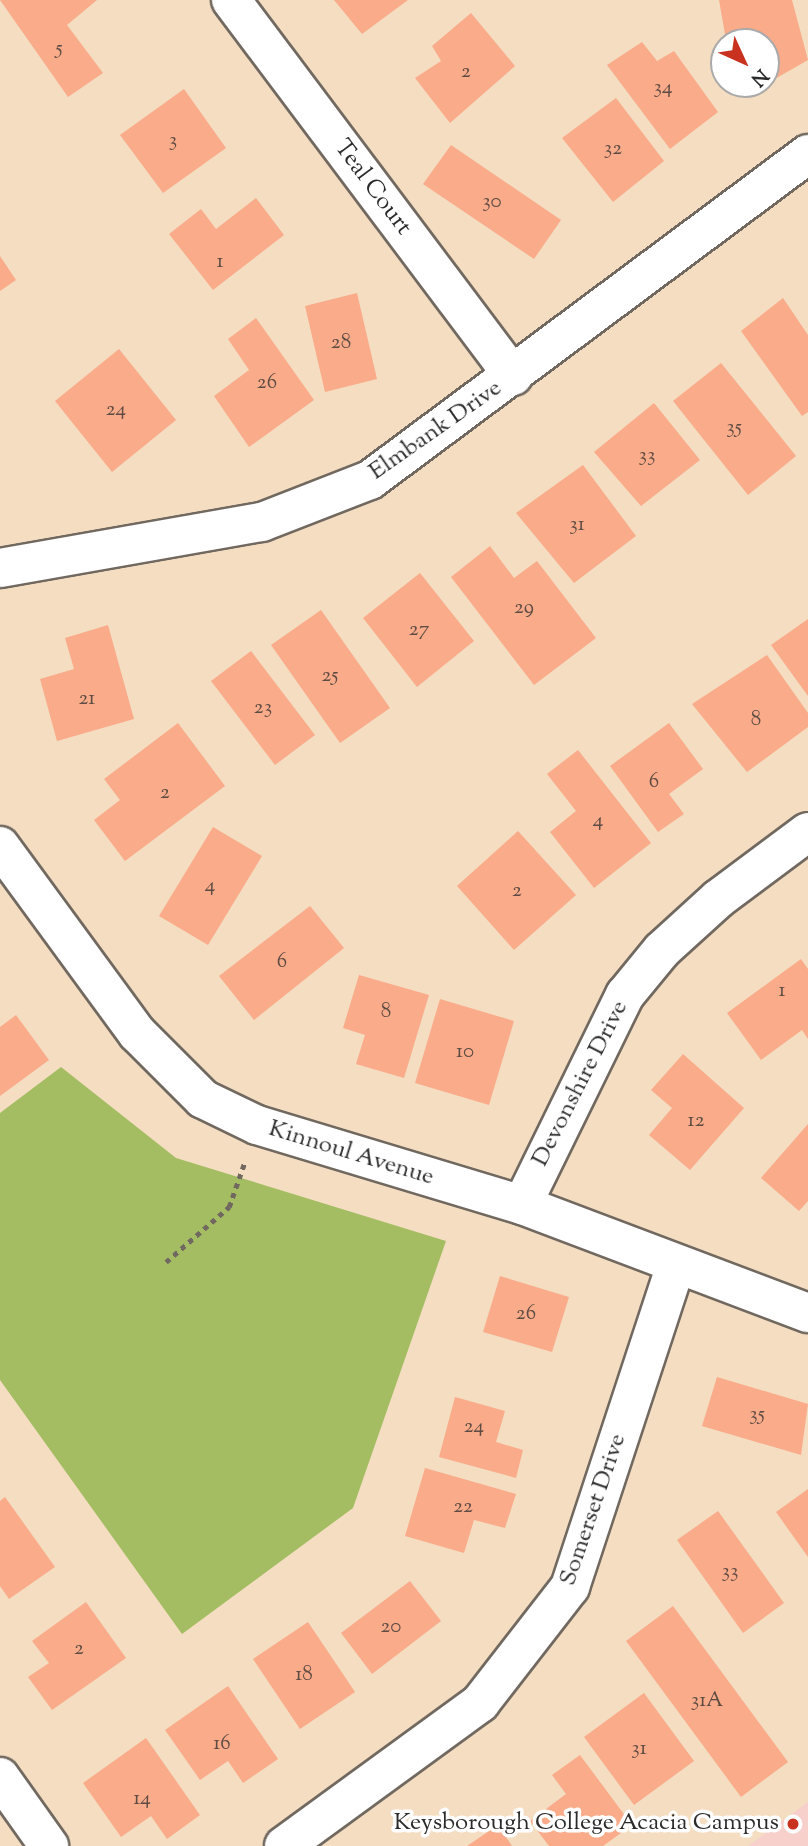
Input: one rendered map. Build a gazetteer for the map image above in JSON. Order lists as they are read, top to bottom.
{
  "streets": {
    "street": [
      "Teal Court",
      "Elmbank Drive",
      "Devonshire Drive",
      "Kinnoul Avenue",
      "Somerset Drive"
    ]
  },
  "crossings": [
    ["Teal Court", "Elmbank Drive"],
    ["Devonshire Drive", "Kinnoul Avenue"],
    ["Kinnoul Avenue", "Somerset Drive"]
  ],
  "places": ["Keysborough College Acacia Campus"],
  "house_numbers": [
    "5",
    "2",
    "34",
    "3",
    "32",
    "30",
    "1",
    "28",
    "26",
    "24",
    "35",
    "33",
    "31",
    "29",
    "27",
    "25",
    "21",
    "23",
    "8",
    "6",
    "2",
    "4",
    "4",
    "2",
    "6",
    "1",
    "8",
    "10",
    "12",
    "26",
    "35",
    "24",
    "22",
    "33",
    "20",
    "2",
    "18",
    "31A",
    "16",
    "31",
    "14"
  ],
  "north": "bottom right"
}
